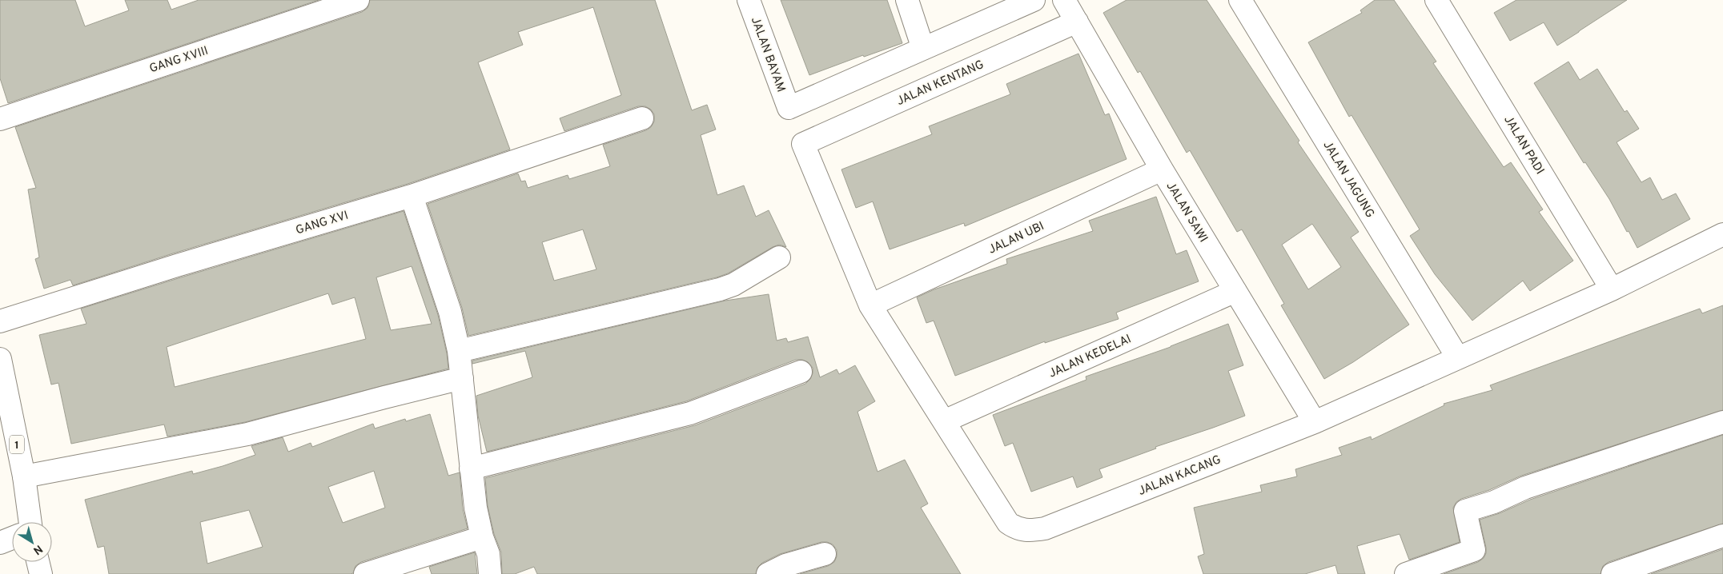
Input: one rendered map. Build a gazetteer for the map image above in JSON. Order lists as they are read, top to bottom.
{
  "streets": {
    "main road": [
      "JALAN BAYAM",
      "GANG XVIII",
      "JALAN KENTANG",
      "JALAN PADI",
      "JALAN JAGUNG",
      "JALAN SAWI",
      "GANG XVI",
      "JALAN UBI",
      "JALAN KEDELAI",
      "1",
      "JALAN KACANG"
    ]
  },
  "crossings": [
    ["JALAN KENTANG", "JALAN SAWI"],
    ["JALAN KENTANG", "JALAN KACANG"],
    ["JALAN PADI", "JALAN KACANG"],
    ["JALAN JAGUNG", "JALAN KACANG"],
    ["JALAN SAWI", "JALAN UBI"],
    ["JALAN SAWI", "JALAN KEDELAI"],
    ["JALAN SAWI", "JALAN KACANG"],
    ["JALAN UBI", "JALAN KACANG"],
    ["JALAN KEDELAI", "JALAN KACANG"]
  ],
  "north": "bottom right"
}
